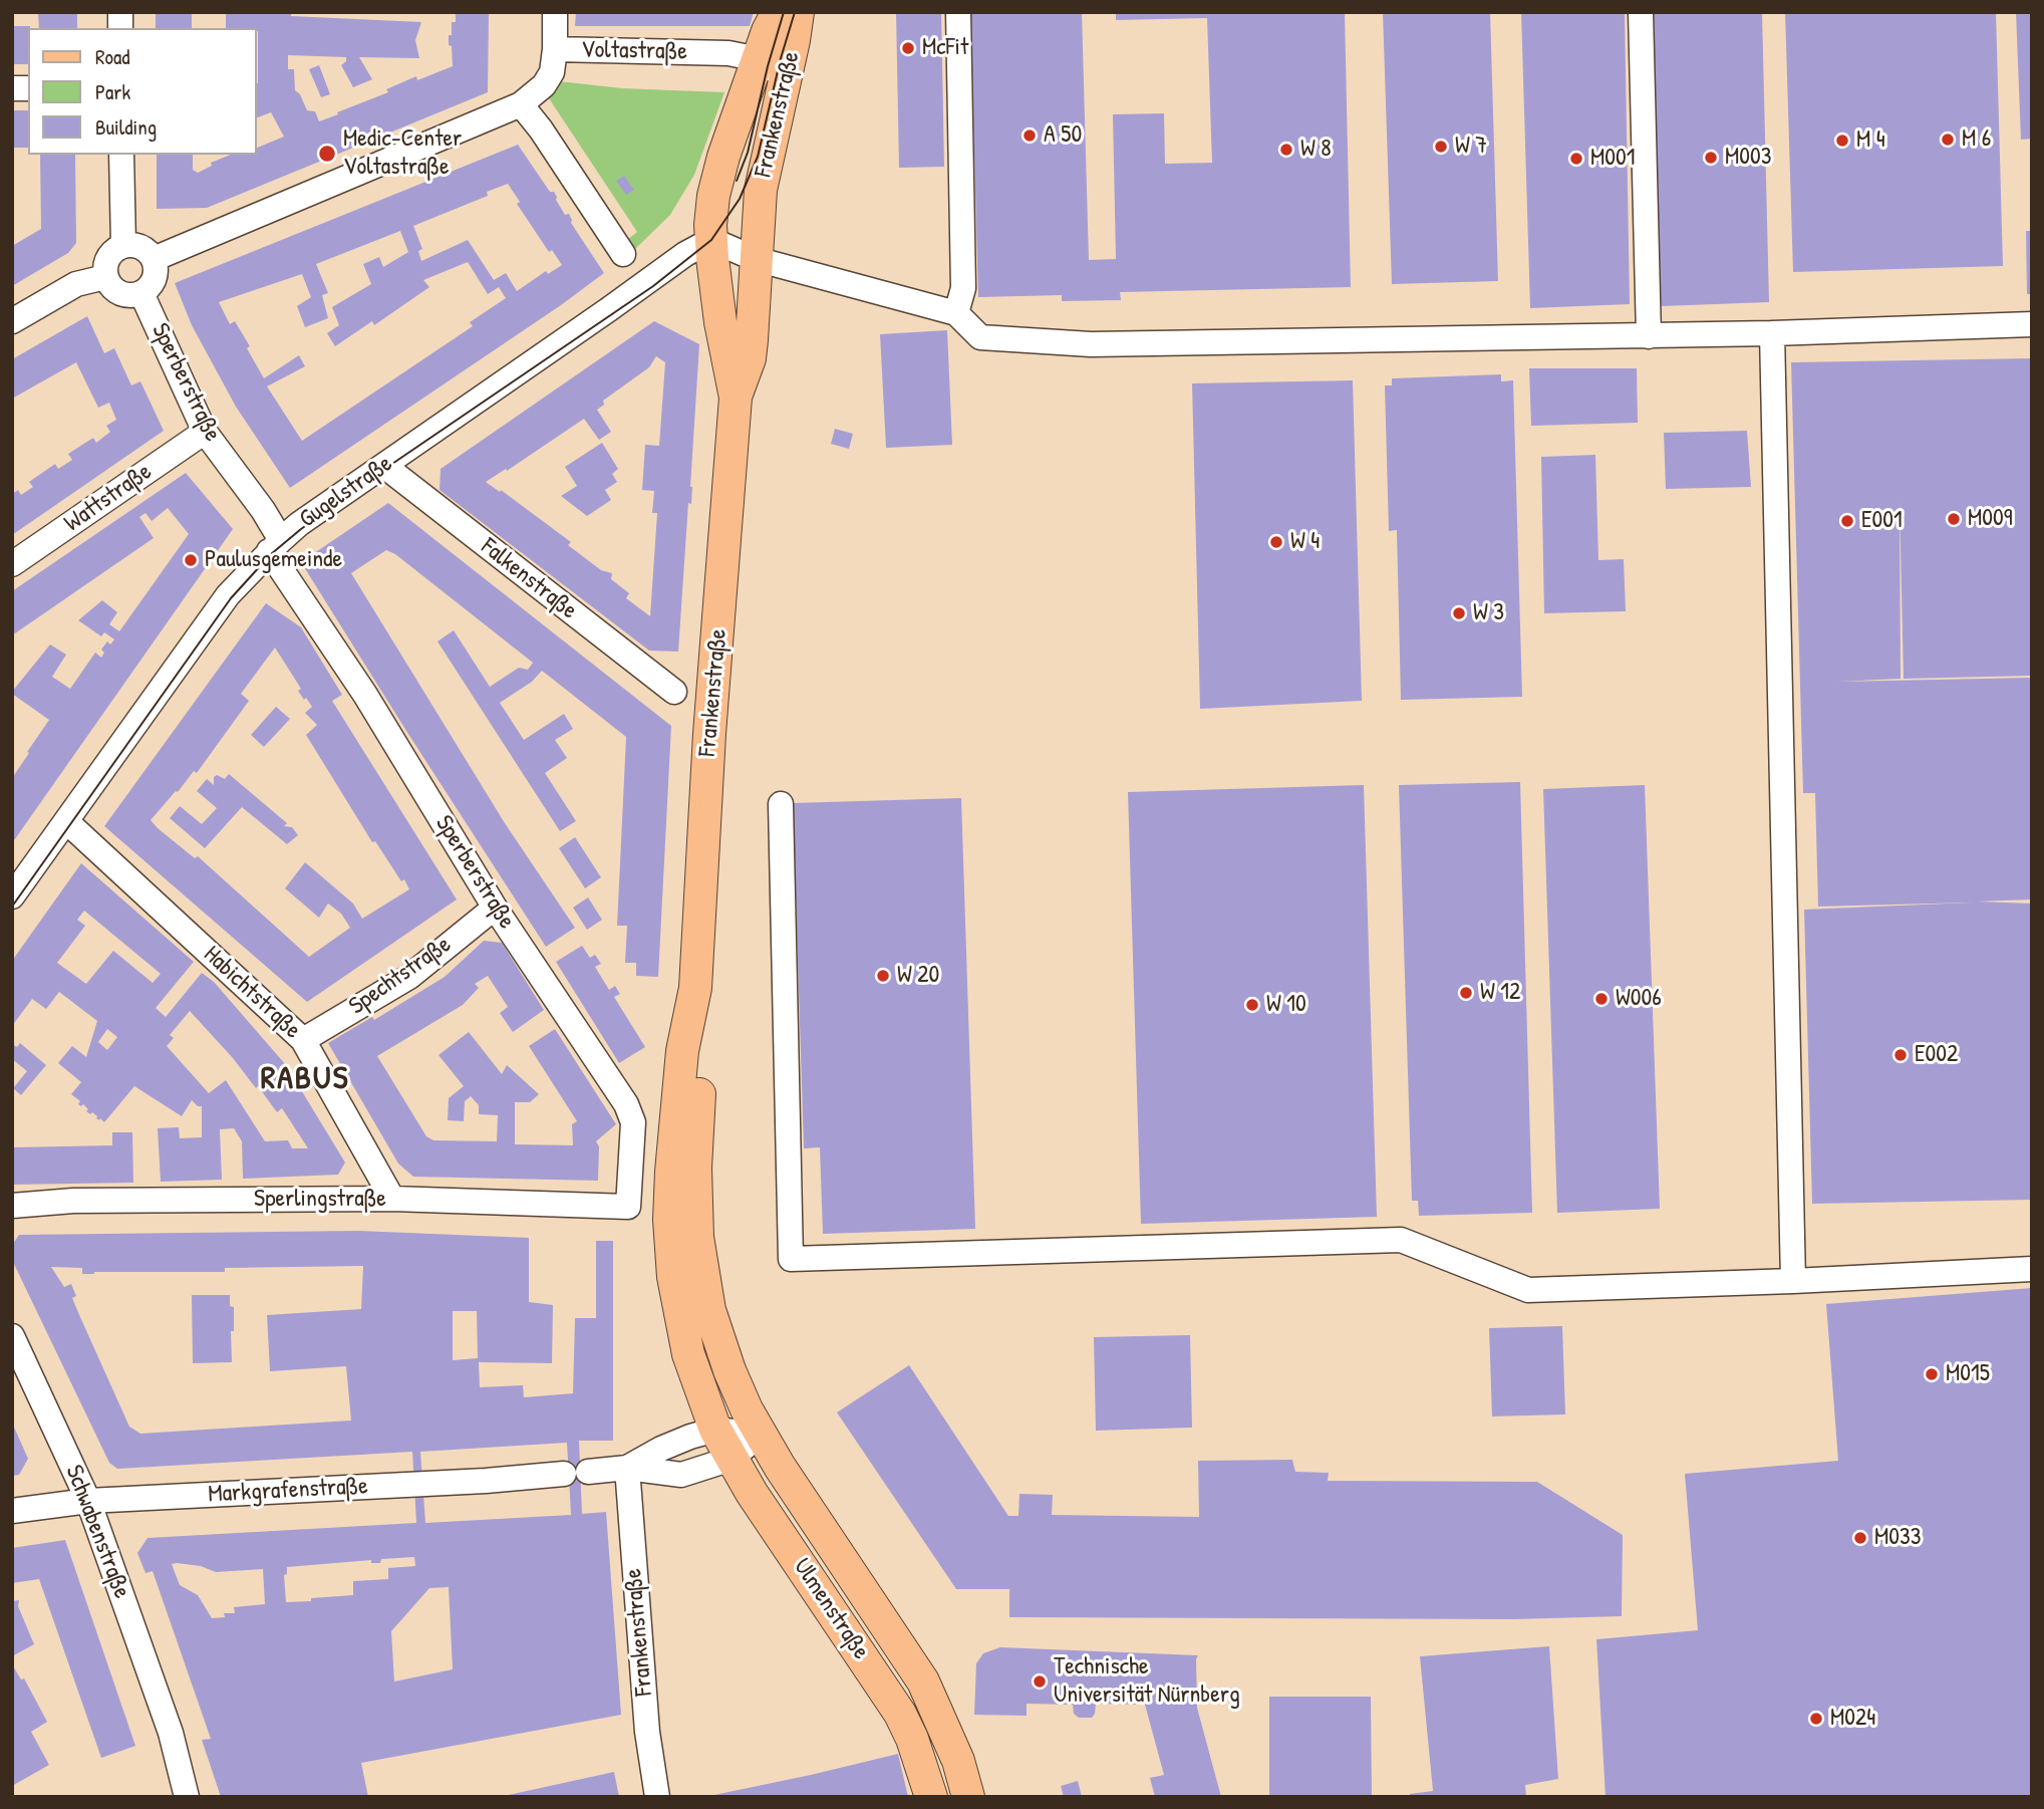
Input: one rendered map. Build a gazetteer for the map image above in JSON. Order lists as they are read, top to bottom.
{
  "streets": {
    "main road": ["Frankenstraße", "Ulmenstraße"],
    "street": [
      "Voltastraße",
      "Sperberstraße",
      "Gugelstraße",
      "Wattstraße",
      "Falkenstraße",
      "Spechtstraße",
      "Habichtstraße",
      "Sperlingstraße",
      "Markgrafenstraße",
      "Schwabenstraße"
    ]
  },
  "crossings": [
    ["Voltastraße", "Frankenstraße"],
    ["Voltastraße", "Sperberstraße"],
    ["Frankenstraße", "Gugelstraße"],
    ["Frankenstraße", "Markgrafenstraße"],
    ["Frankenstraße", "Ulmenstraße"],
    ["Sperberstraße", "Gugelstraße"],
    ["Sperberstraße", "Wattstraße"],
    ["Sperberstraße", "Spechtstraße"],
    ["Sperberstraße", "Sperlingstraße"],
    ["Gugelstraße", "Falkenstraße"],
    ["Gugelstraße", "Habichtstraße"],
    ["Spechtstraße", "Habichtstraße"],
    ["Habichtstraße", "Sperlingstraße"],
    ["Markgrafenstraße", "Schwabenstraße"],
    ["Markgrafenstraße", "Ulmenstraße"]
  ],
  "districts": ["RABUS"],
  "places": [
    "McFit",
    "A 50",
    "M 6",
    "M 4",
    "W 7",
    "W 8",
    "Medic-Center Voltastraße",
    "M003",
    "M001",
    "M009",
    "E001",
    "W 4",
    "Paulusgemeinde",
    "W 3",
    "W 20",
    "W 12",
    "W006",
    "W 10",
    "E002",
    "M015",
    "M033",
    "Technische Universität Nürnberg",
    "M024"
  ],
  "legend": ["Road", "Park", "Building"]
}
